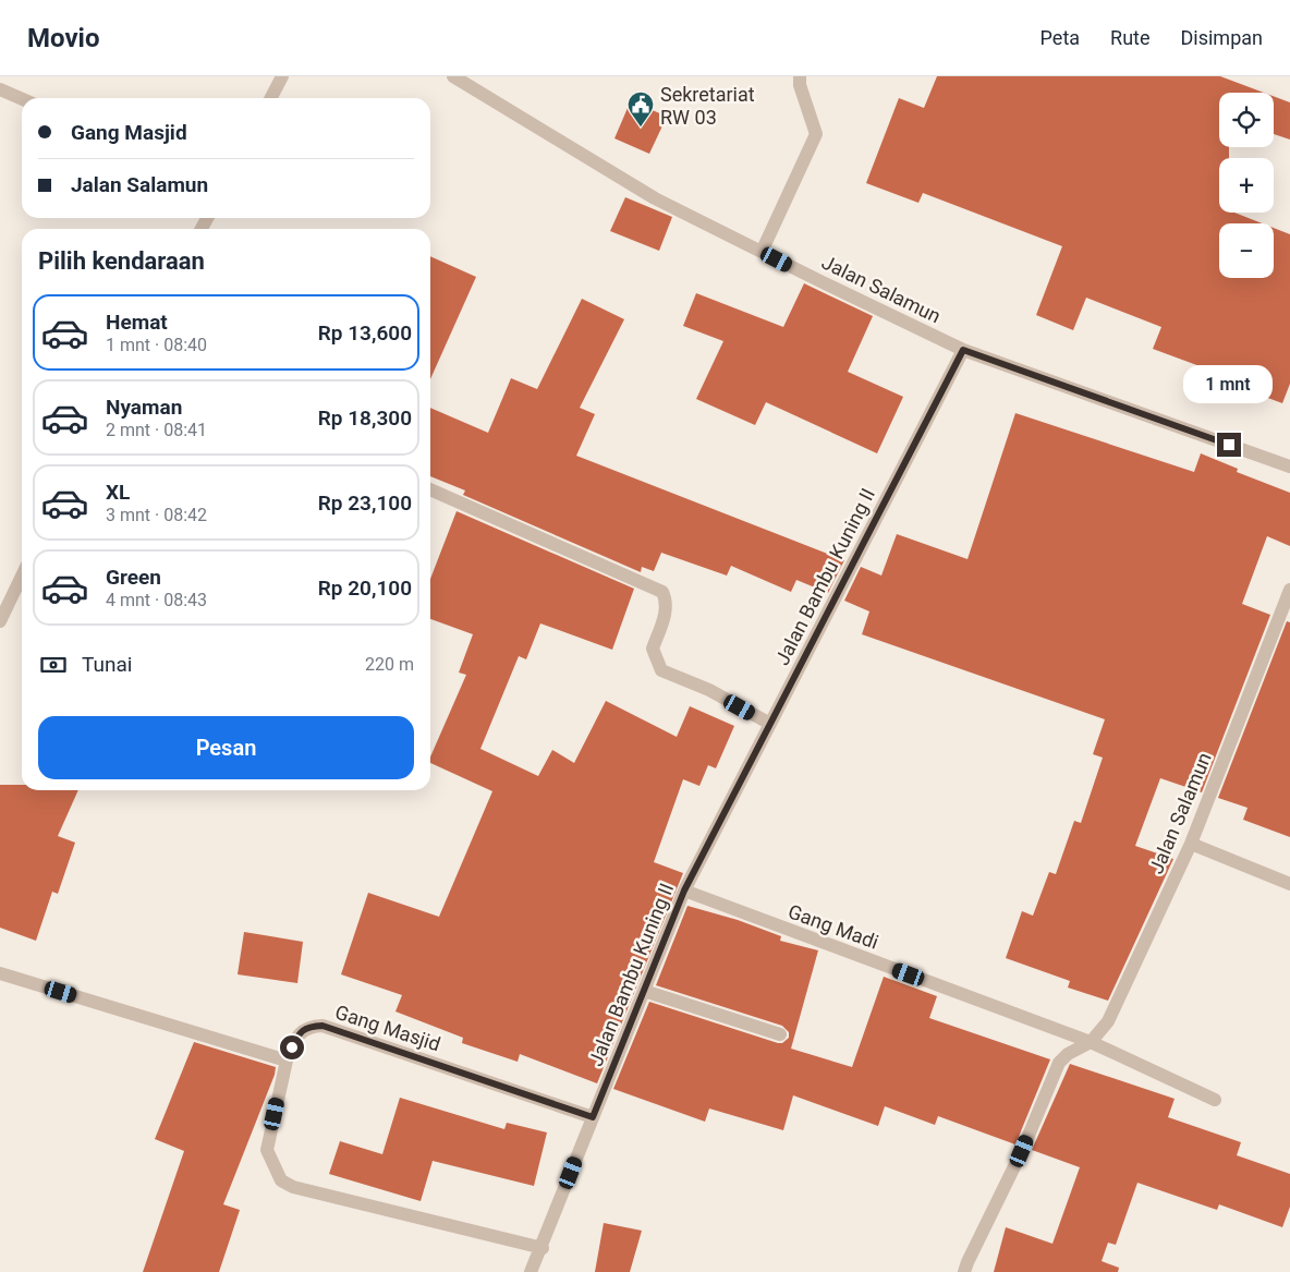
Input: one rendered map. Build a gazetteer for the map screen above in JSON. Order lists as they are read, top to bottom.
{
  "streets": {
    "street": [
      "Jalan Salamun",
      "Jalan Bambu Kuning II",
      "Gang Madi",
      "Gang Masjid"
    ]
  },
  "crossings": [
    ["Jalan Salamun", "Jalan Bambu Kuning II"],
    ["Jalan Salamun", "Gang Madi"],
    ["Jalan Bambu Kuning II", "Gang Madi"],
    ["Jalan Bambu Kuning II", "Gang Masjid"]
  ],
  "places": {
    "public building": ["Sekretariat RW 03"]
  },
  "page": {
    "header": "Movio",
    "nav": ["Peta", "Rute", "Disimpan"],
    "map_buttons": ["+", "−"],
    "banner": ["Gang Masjid", "Jalan Salamun"],
    "heading": "Pilih kendaraan",
    "list": [
      {
        "name": "Hemat",
        "note": "1 mnt · 08:40",
        "value": "Rp 13,600"
      },
      {
        "name": "Nyaman",
        "note": "2 mnt · 08:41",
        "value": "Rp 18,300"
      },
      {
        "name": "XL",
        "note": "3 mnt · 08:42",
        "value": "Rp 23,100"
      },
      {
        "name": "Green",
        "note": "4 mnt · 08:43",
        "value": "Rp 20,100"
      }
    ],
    "bubble": "1 mnt",
    "pay": ["Tunai", "220 m"],
    "buttons": "Pesan"
  }
}
